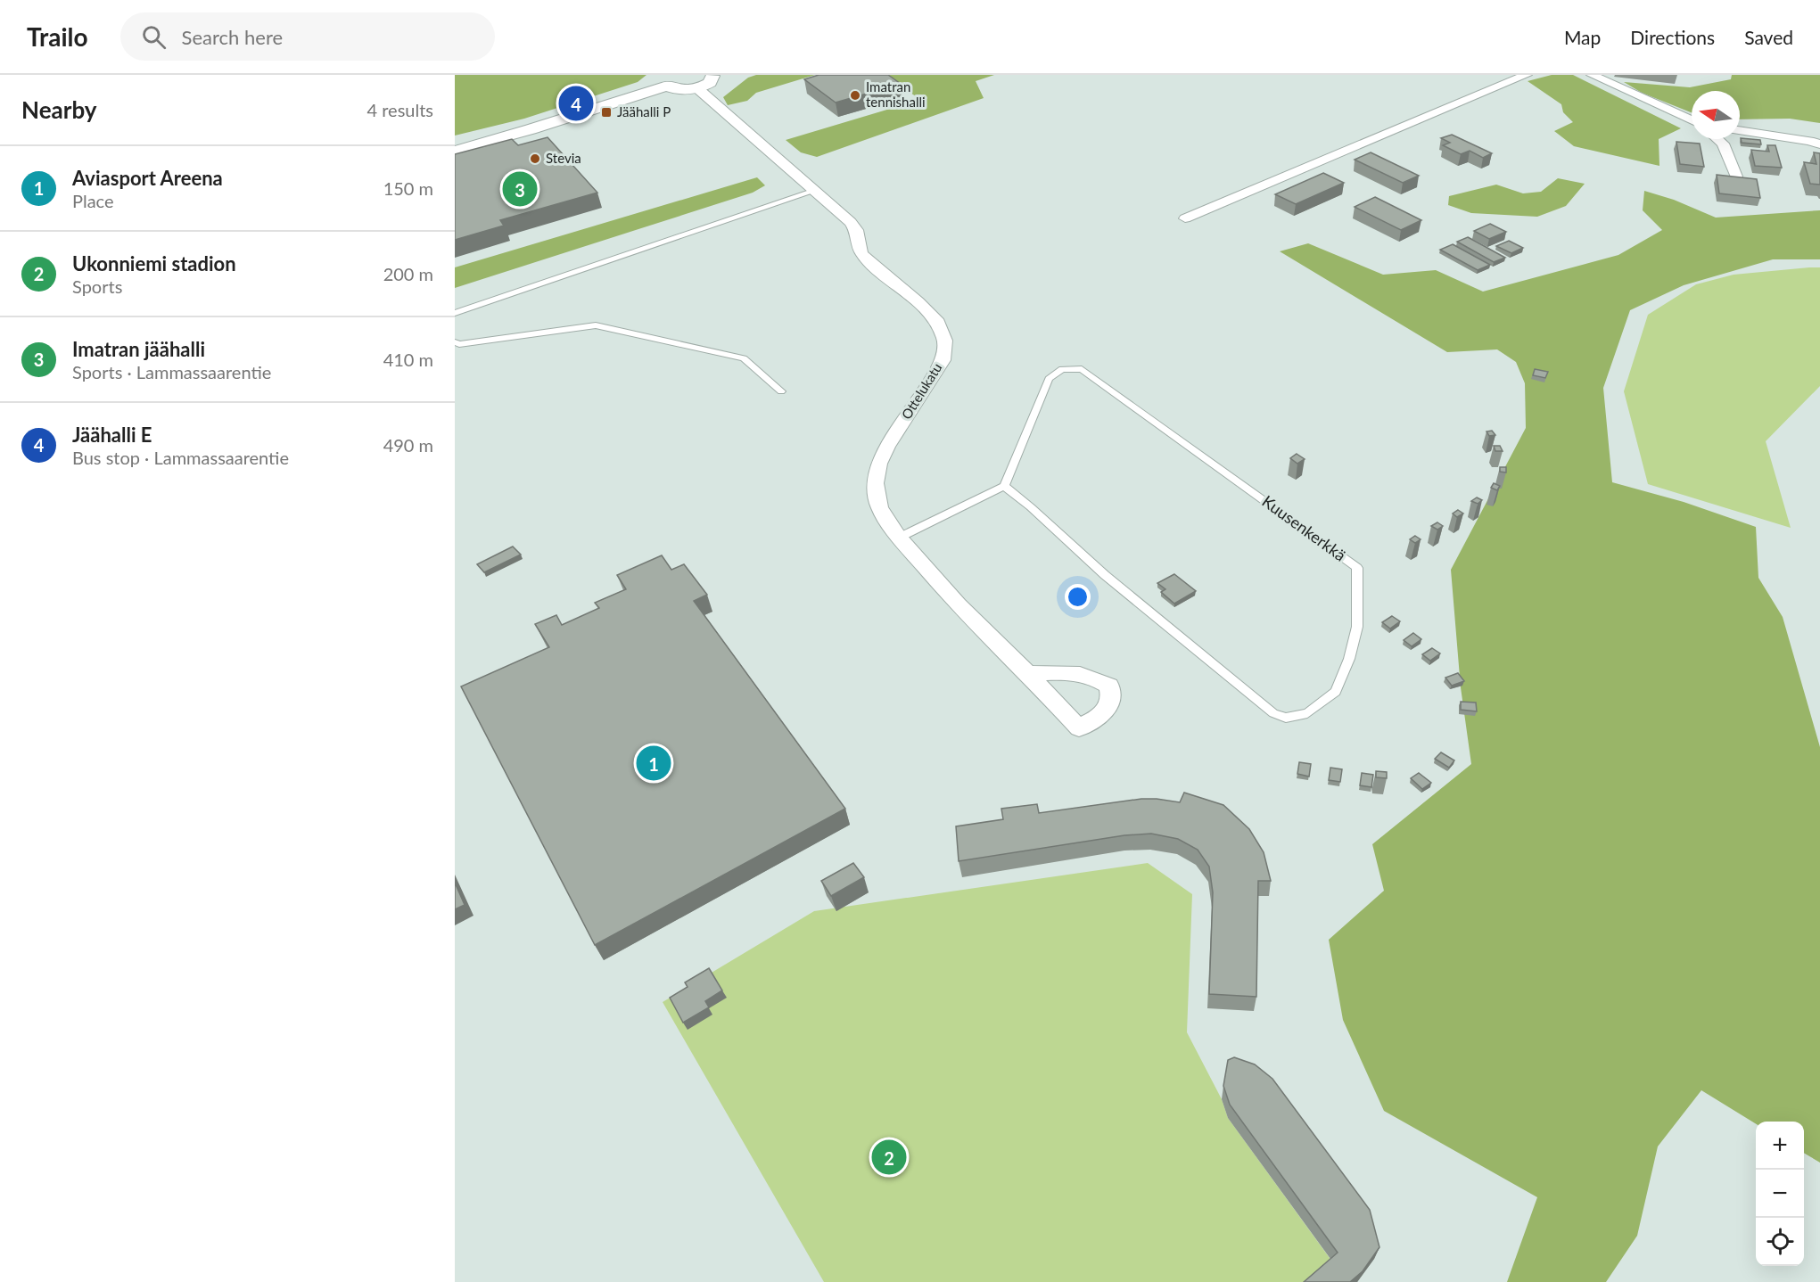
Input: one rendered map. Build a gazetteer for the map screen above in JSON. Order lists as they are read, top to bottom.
{
  "streets": {
    "street": ["Ottelukatu"],
    "lane": ["Kuusenkerkkä"]
  },
  "places": {
    "other": ["Imatran tennishalli", "Stevia"],
    "transit": ["Jäähalli P"]
  },
  "north": "left",
  "page": {
    "header": "Trailo",
    "search": "Search here",
    "nav": ["Map", "Directions", "Saved"],
    "heading": ["Nearby", "4 results"],
    "pins": [
      "4",
      "3",
      "1",
      "2"
    ],
    "list": [
      {
        "mark": "1",
        "name": "Aviasport Areena",
        "note": "Place",
        "value": "150 m"
      },
      {
        "mark": "2",
        "name": "Ukonniemi stadion",
        "note": "Sports",
        "value": "200 m"
      },
      {
        "mark": "3",
        "name": "Imatran jäähalli",
        "note": "Sports · Lammassaarentie",
        "value": "410 m"
      },
      {
        "mark": "4",
        "name": "Jäähalli E",
        "note": "Bus stop · Lammassaarentie",
        "value": "490 m"
      }
    ],
    "map_buttons": ["+", "−"]
  }
}
